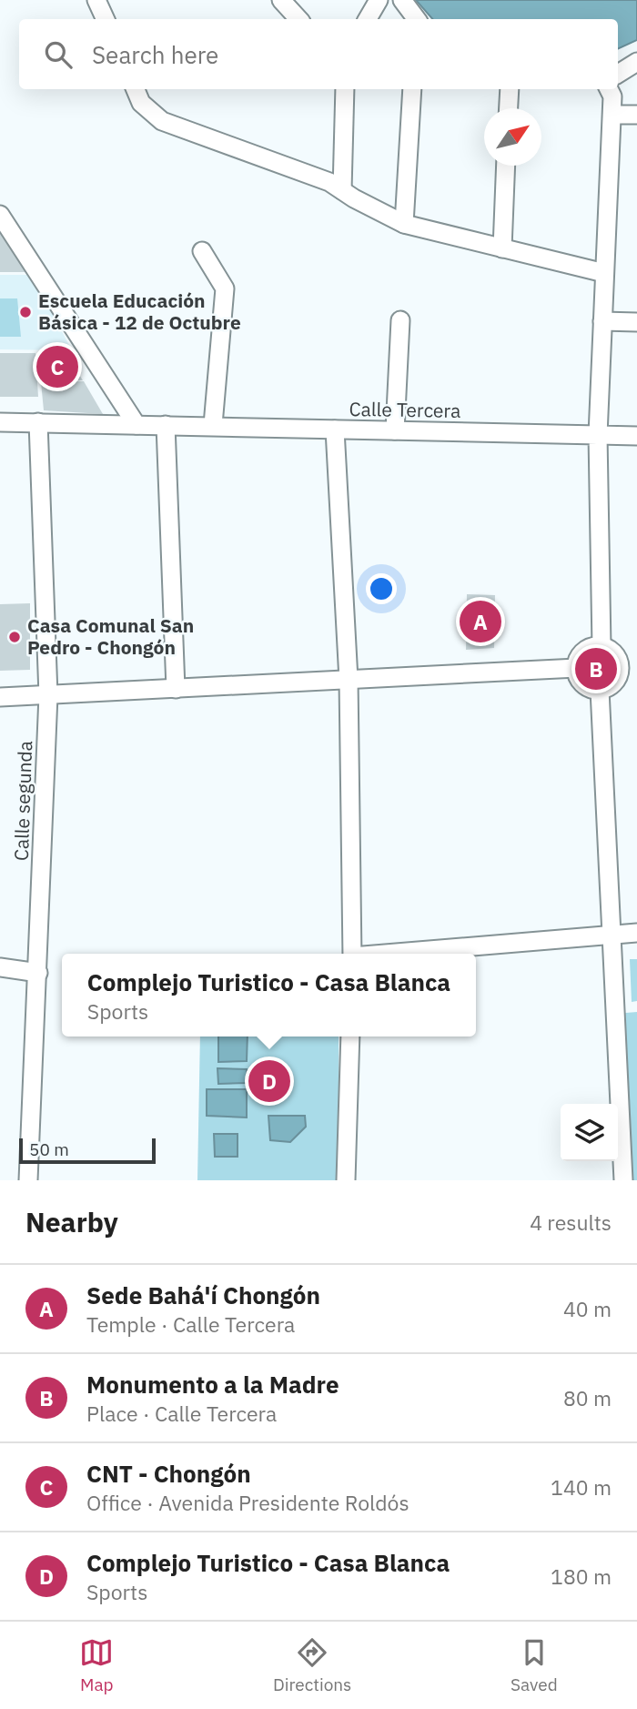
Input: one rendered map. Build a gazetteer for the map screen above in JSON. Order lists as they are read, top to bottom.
{
  "streets": {
    "street": ["Calle Tercera", "Calle segunda"]
  },
  "crossings": [
    ["Calle Tercera", "Calle segunda"]
  ],
  "places": ["Escuela Educación Básica - 12 de Octubre", "Casa Comunal San Pedro - Chongón"],
  "scale_bar": "50 m",
  "north": "top right",
  "page": {
    "search": "Search here",
    "pins": [
      "C",
      "A",
      "B",
      "D"
    ],
    "popup": ["Complejo Turistico - Casa Blanca", "Sports"],
    "scale": "50 m",
    "heading": ["Nearby", "4 results"],
    "list": [
      {
        "mark": "A",
        "name": "Sede Bahá'í Chongón",
        "note": "Temple · Calle Tercera",
        "value": "40 m"
      },
      {
        "mark": "B",
        "name": "Monumento a la Madre",
        "note": "Place · Calle Tercera",
        "value": "80 m"
      },
      {
        "mark": "C",
        "name": "CNT - Chongón",
        "note": "Office · Avenida Presidente Roldós",
        "value": "140 m"
      },
      {
        "mark": "D",
        "name": "Complejo Turistico - Casa Blanca",
        "note": "Sports",
        "value": "180 m"
      }
    ],
    "nav": ["Map", "Directions", "Saved"]
  }
}
